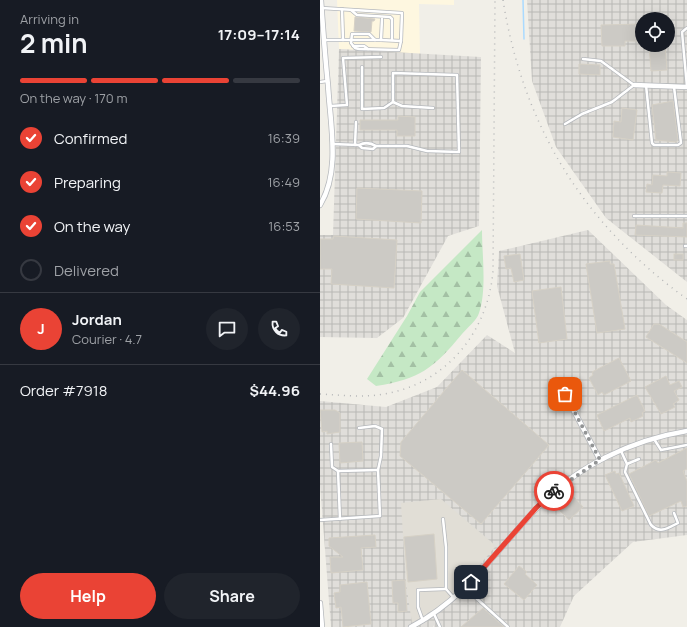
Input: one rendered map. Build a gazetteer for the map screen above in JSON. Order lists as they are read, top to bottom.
{
  "page": {
    "heading": ["2 min", "Arriving in", "17:09–17:14"],
    "panel": [
      "Jordan",
      "Courier · 4.7",
      "Order #7918",
      "$44.96"
    ],
    "bar": "On the way · 170 m",
    "list": [
      ["Confirmed", "16:39"],
      ["Preparing", "16:49"],
      ["On the way", "16:53"],
      "Delivered"
    ],
    "round": "J",
    "buttons": ["Help", "Share"]
  }
}
